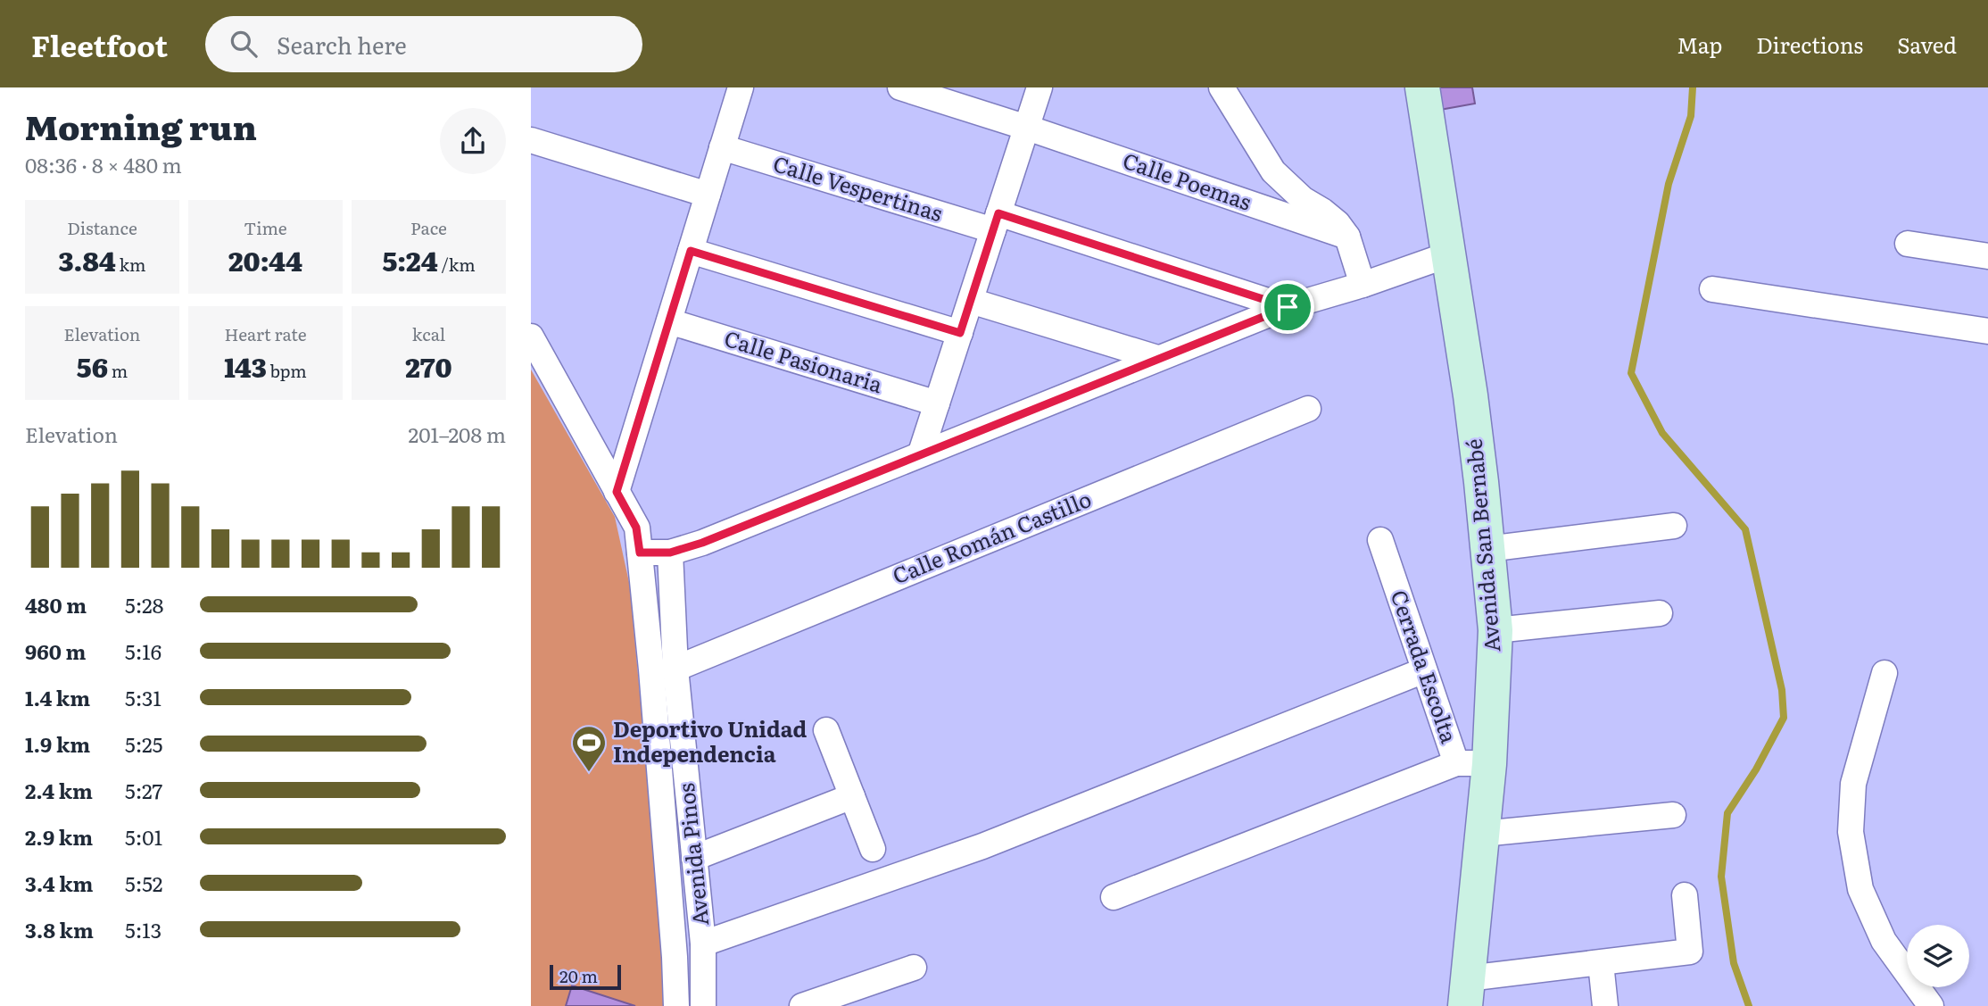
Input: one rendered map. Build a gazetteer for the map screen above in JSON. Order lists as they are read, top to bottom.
{
  "streets": {
    "main road": ["Avenida San Bernabé"],
    "street": [
      "Calle Poemas",
      "Calle Vespertinas",
      "Calle Pasionaria",
      "Calle Román Castillo",
      "Cerrada Escolta",
      "Avenida Pinos"
    ]
  },
  "crossings": [
    ["Calle Román Castillo", "Avenida Pinos"],
    ["Avenida San Bernabé", "Cerrada Escolta"]
  ],
  "places": {
    "sports": ["Deportivo Unidad Independencia"]
  },
  "scale_bar": "20 m",
  "page": {
    "header": "Fleetfoot",
    "search": "Search here",
    "nav": ["Map", "Directions", "Saved"],
    "heading": ["Morning run", "08:36 · 8 × 480 m"],
    "stats": [
      ["Distance", "3.84 km"],
      ["Time", "20:44"],
      ["Pace", "5:24 /km"],
      ["Elevation", "56 m"],
      ["Heart rate", "143 bpm"],
      ["kcal", "270"]
    ],
    "chart": ["Elevation", "201–208 m"],
    "list": [
      {
        "name": "480 m",
        "note": "5:28"
      },
      {
        "name": "960 m",
        "note": "5:16"
      },
      {
        "name": "1.4 km",
        "note": "5:31"
      },
      {
        "name": "1.9 km",
        "note": "5:25"
      },
      {
        "name": "2.4 km",
        "note": "5:27"
      },
      {
        "name": "2.9 km",
        "note": "5:01"
      },
      {
        "name": "3.4 km",
        "note": "5:52"
      },
      {
        "name": "3.8 km",
        "note": "5:13"
      }
    ],
    "scale": "20 m"
  }
}
